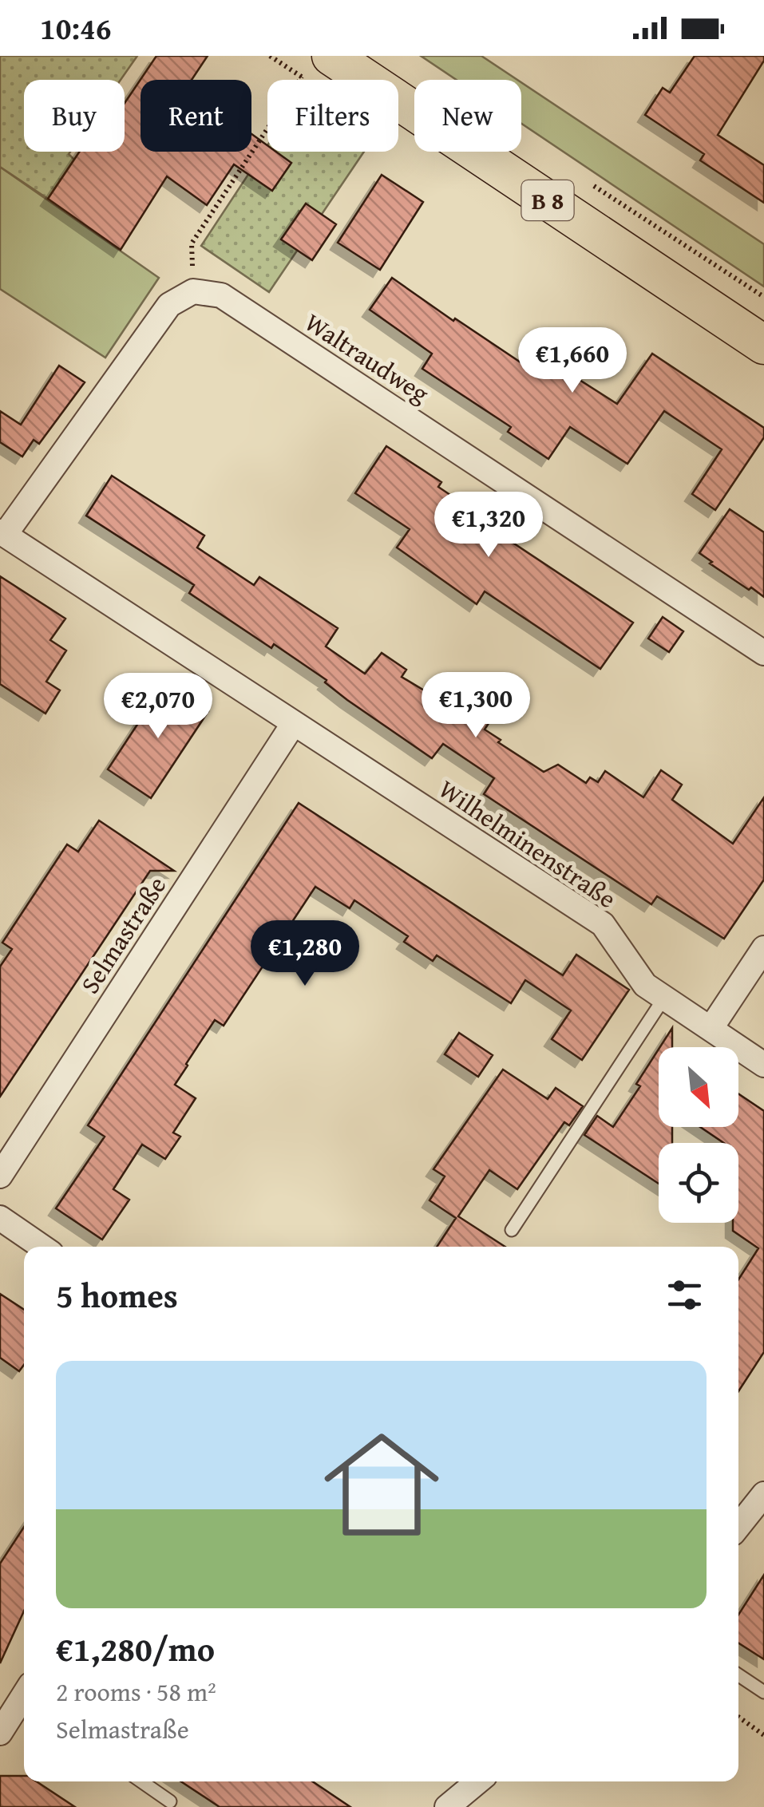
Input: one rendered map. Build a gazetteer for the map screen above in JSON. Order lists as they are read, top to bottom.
{
  "streets": {
    "main road": ["B 8"],
    "street": ["Waltraudweg", "Wilhelminenstraße", "Selmastraße"]
  },
  "crossings": [
    ["Wilhelminenstraße", "Selmastraße"]
  ],
  "north": "bottom right",
  "page": {
    "status": "10:46",
    "chip": [
      "Buy",
      "Rent",
      "Filters",
      "New"
    ],
    "price": [
      "€1,660",
      "€1,320",
      "€1,300",
      "€2,070",
      "€1,280"
    ],
    "heading": "5 homes",
    "list": [
      {
        "name": "€1,280/mo",
        "note": "2 rooms · 58 m² · Selmastraße"
      }
    ]
  }
}
